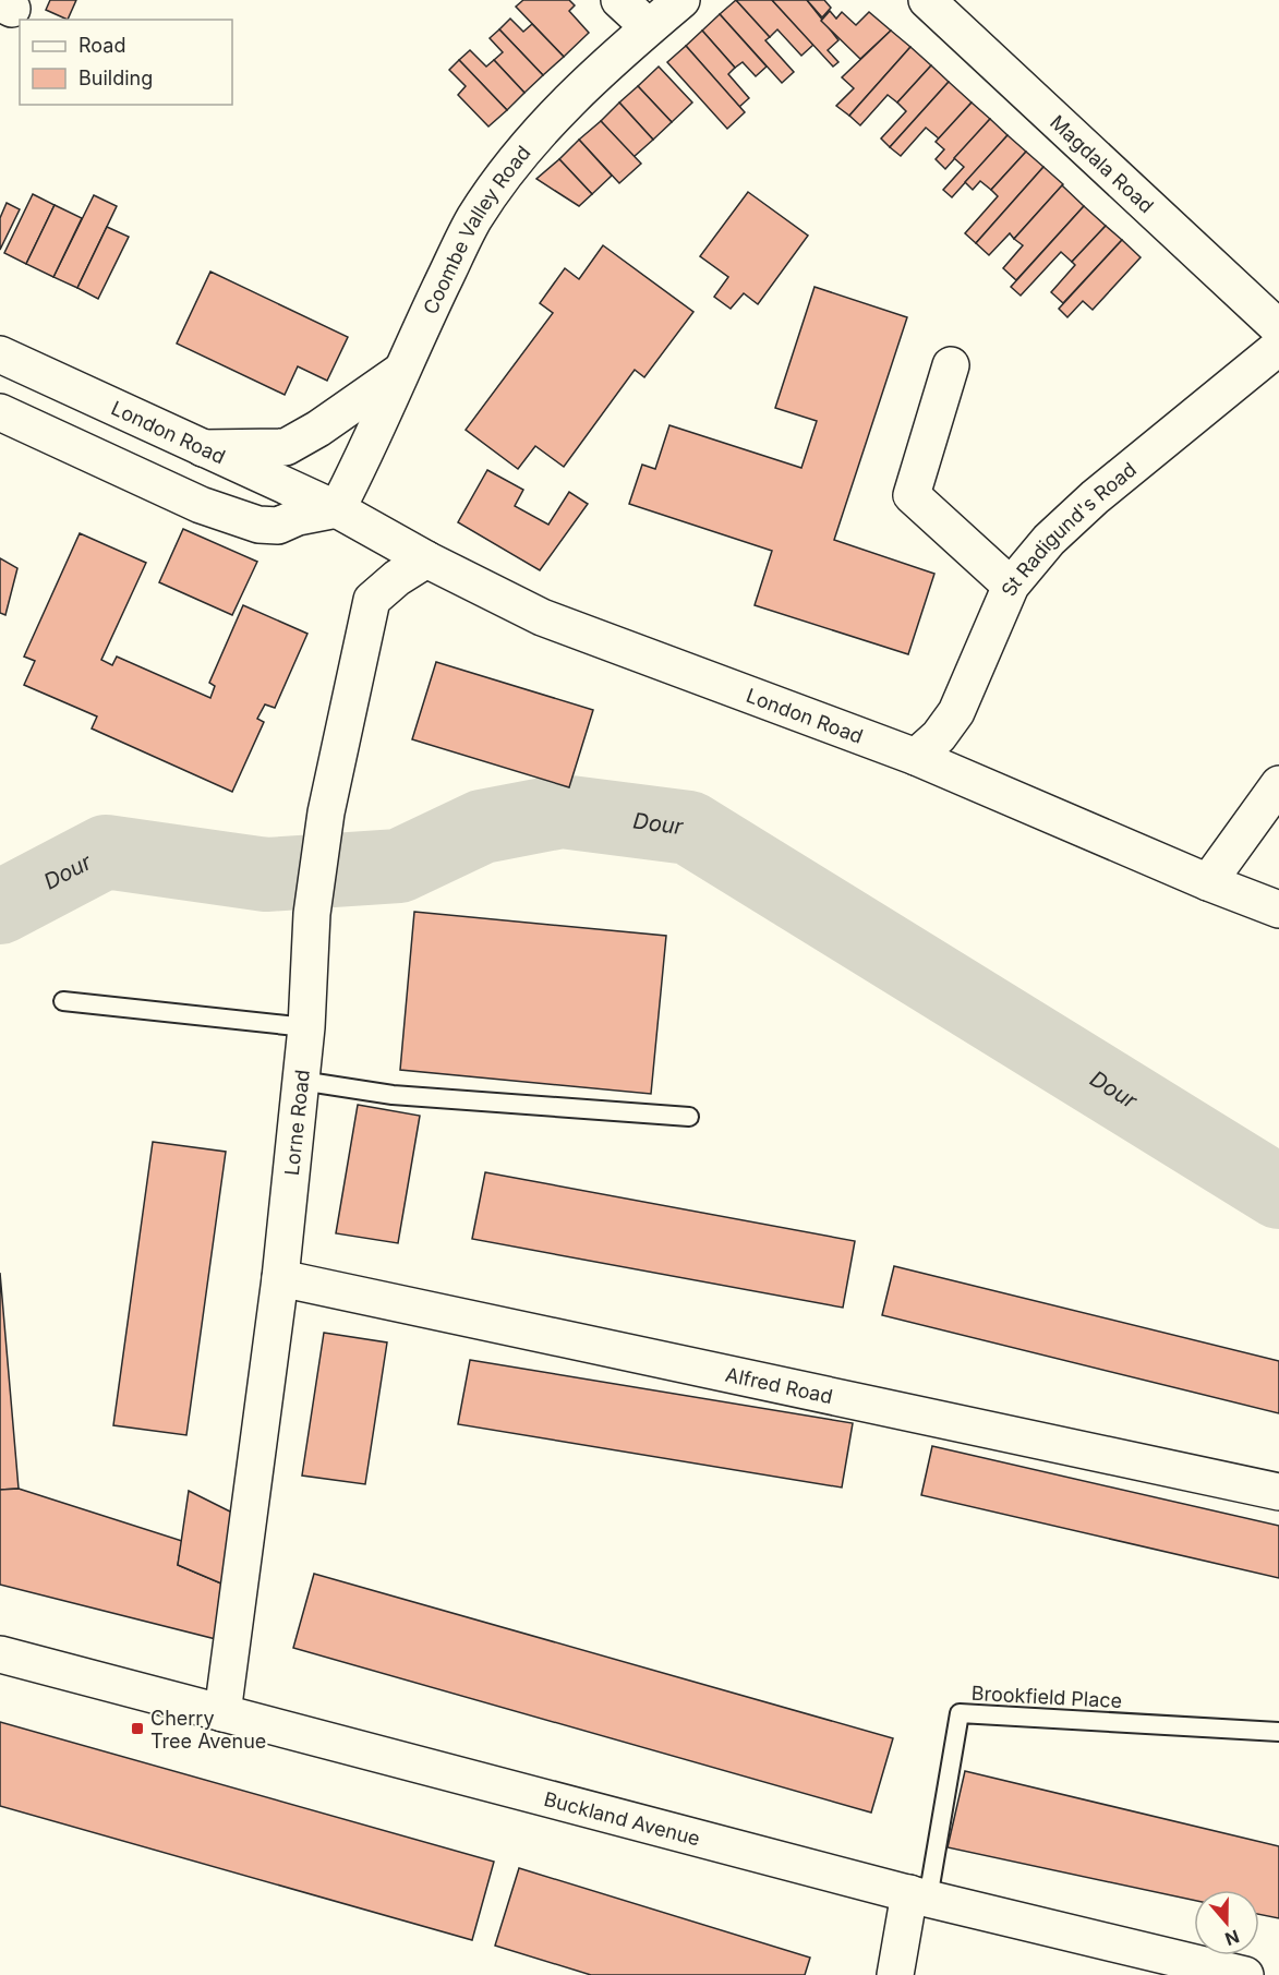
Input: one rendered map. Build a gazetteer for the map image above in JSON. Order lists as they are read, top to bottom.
{
  "streets": {
    "street": [
      "Magdala Road",
      "Coombe Valley Road",
      "London Road",
      "St Radigund's Road",
      "Lorne Road",
      "Alfred Road",
      "Buckland Avenue"
    ],
    "lane": ["Brookfield Place"]
  },
  "crossings": [
    ["Coombe Valley Road", "London Road"],
    ["London Road", "St Radigund's Road"],
    ["London Road", "Lorne Road"],
    ["Lorne Road", "Alfred Road"],
    ["Lorne Road", "Buckland Avenue"],
    ["Brookfield Place", "Buckland Avenue"]
  ],
  "water": ["Dour"],
  "places": {
    "transit": ["Cherry Tree Avenue"]
  },
  "legend": ["Road", "Building"],
  "north": "bottom"
}
